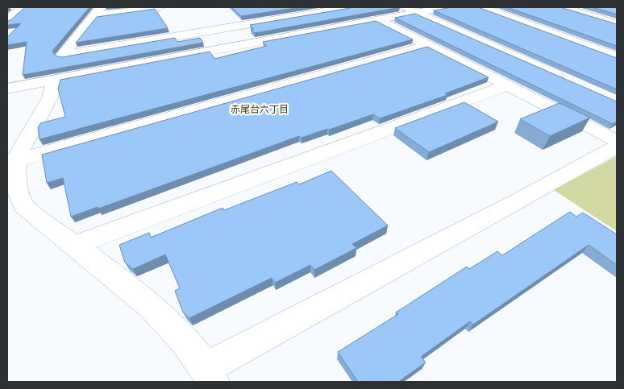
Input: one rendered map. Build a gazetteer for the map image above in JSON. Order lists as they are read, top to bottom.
{
  "districts": ["赤尾台六丁目"]
}
